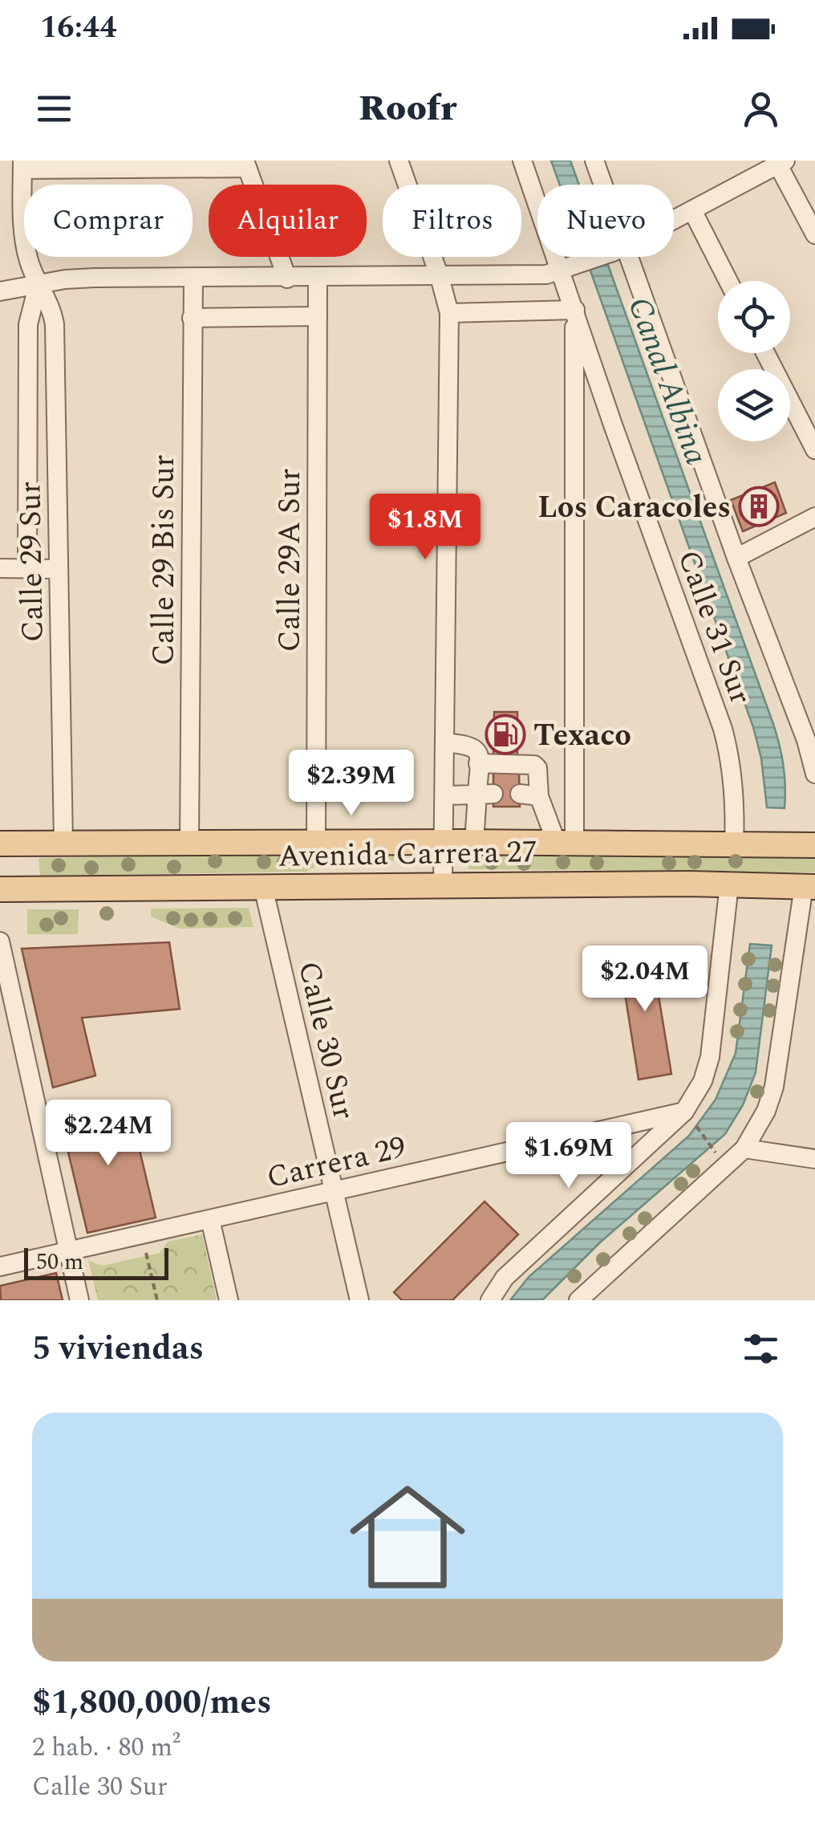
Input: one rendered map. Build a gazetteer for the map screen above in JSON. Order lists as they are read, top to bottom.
{
  "streets": {
    "main road": ["Avenida Carrera 27"],
    "street": [
      "Calle 29 Bis Sur",
      "Calle 29A Sur",
      "Calle 29 Sur",
      "Calle 31 Sur",
      "Calle 30 Sur",
      "Carrera 29"
    ]
  },
  "crossings": [
    ["Calle 29 Bis Sur", "Avenida Carrera 27"],
    ["Calle 29A Sur", "Avenida Carrera 27"],
    ["Calle 29 Sur", "Avenida Carrera 27"],
    ["Calle 31 Sur", "Avenida Carrera 27"],
    ["Avenida Carrera 27", "Calle 30 Sur"],
    ["Calle 30 Sur", "Carrera 29"]
  ],
  "water": ["Canal Albina"],
  "places": {
    "building": ["Los Caracoles"],
    "fuel station": ["Texaco"]
  },
  "scale_bar": "50 m",
  "page": {
    "status": "16:44",
    "header": "Roofr",
    "chip": [
      "Comprar",
      "Alquilar",
      "Filtros",
      "Nuevo"
    ],
    "price": [
      "$1.8M",
      "$2.39M",
      "$2.04M",
      "$2.24M",
      "$1.69M"
    ],
    "scale": "50 m",
    "heading": "5 viviendas",
    "list": [
      {
        "name": "$1,800,000/mes",
        "note": "2 hab. · 80 m² · Calle 30 Sur"
      }
    ]
  }
}
